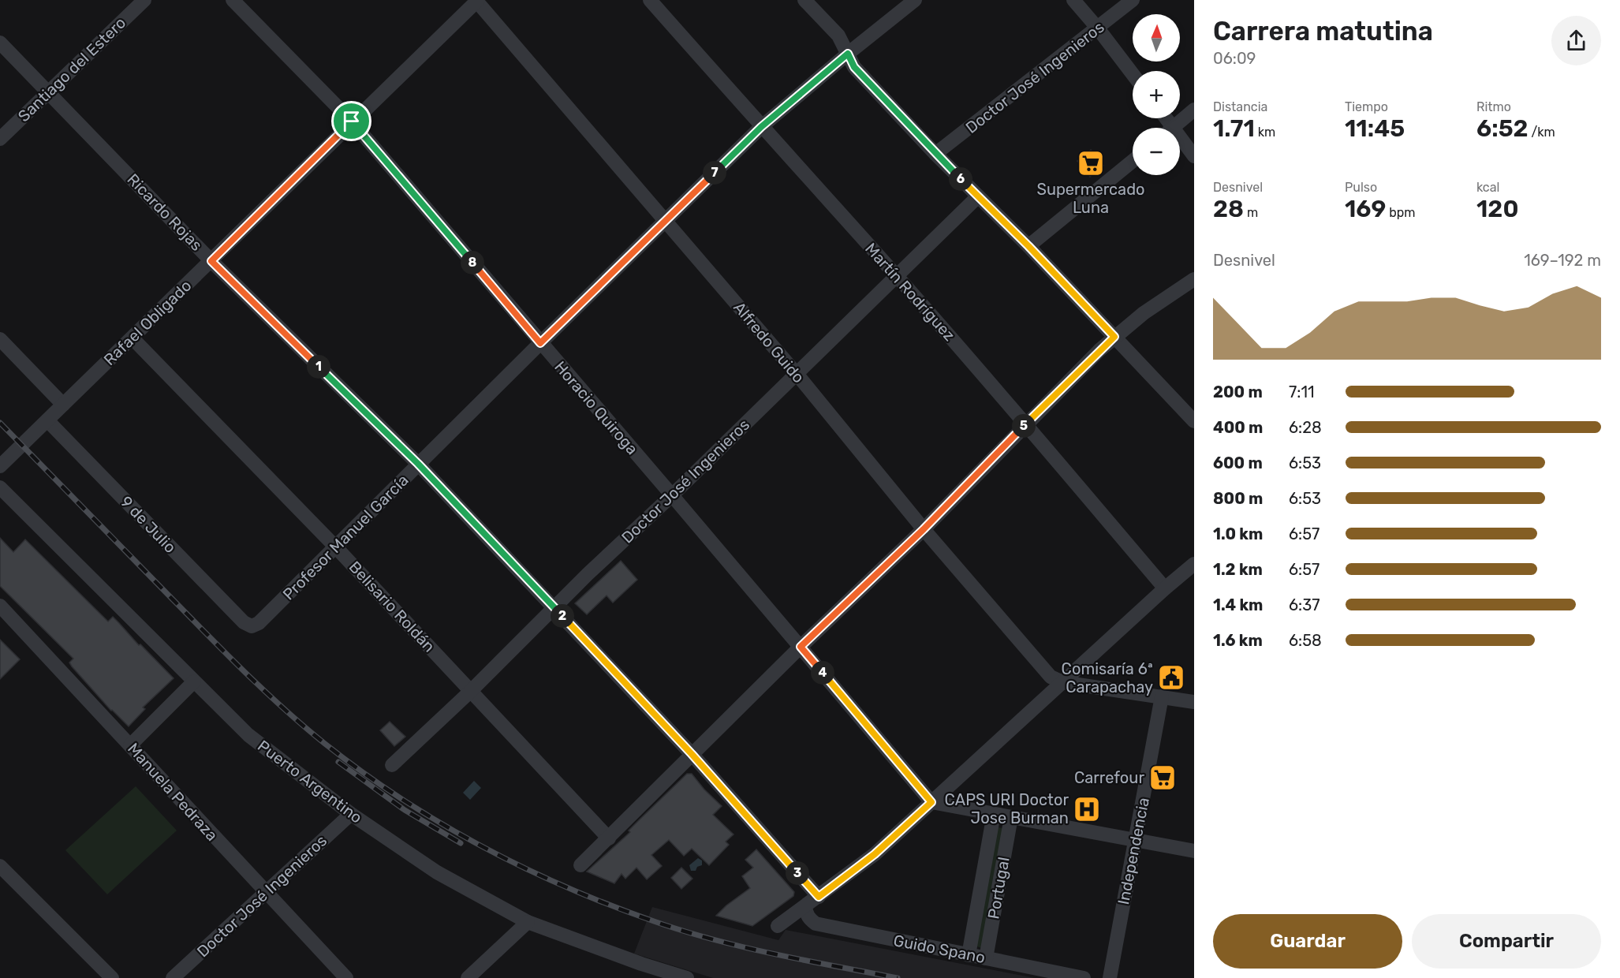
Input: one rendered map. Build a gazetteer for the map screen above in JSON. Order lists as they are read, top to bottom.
{
  "streets": {
    "street": [
      "Santiago del Estero",
      "Doctor José Ingenieros",
      "Ricardo Rojas",
      "Martín Rodríguez",
      "Rafael Obligado",
      "Alfredo Guido",
      "Horacio Quiroga",
      "9 de Julio",
      "Profesor Manuel García",
      "Belisario Roldán",
      "Puerto Argentino",
      "Manuela Pedraza",
      "Independencia",
      "Portugal",
      "Guido Spano"
    ]
  },
  "crossings": [
    ["Santiago del Estero", "Ricardo Rojas"],
    ["Doctor José Ingenieros", "Ricardo Rojas"],
    ["Doctor José Ingenieros", "Martín Rodríguez"],
    ["Doctor José Ingenieros", "Alfredo Guido"],
    ["Doctor José Ingenieros", "Horacio Quiroga"],
    ["Doctor José Ingenieros", "Belisario Roldán"],
    ["Doctor José Ingenieros", "Puerto Argentino"],
    ["Doctor José Ingenieros", "Manuela Pedraza"],
    ["Ricardo Rojas", "Rafael Obligado"],
    ["Ricardo Rojas", "Profesor Manuel García"],
    ["Martín Rodríguez", "Profesor Manuel García"],
    ["Rafael Obligado", "Alfredo Guido"],
    ["Rafael Obligado", "Horacio Quiroga"],
    ["Rafael Obligado", "9 de Julio"],
    ["Rafael Obligado", "Belisario Roldán"],
    ["Alfredo Guido", "Profesor Manuel García"],
    ["Horacio Quiroga", "Profesor Manuel García"],
    ["9 de Julio", "Profesor Manuel García"],
    ["Profesor Manuel García", "Belisario Roldán"],
    ["Portugal", "Guido Spano"]
  ],
  "places": {
    "supermarket": ["Supermercado Luna", "Carrefour"],
    "public building": ["Comisaría 6ª Carapachay"],
    "hospital": ["CAPS URI Doctor Jose Burman"]
  },
  "north": "top",
  "page": {
    "heading": ["Carrera matutina", "06:09"],
    "map_buttons": ["+", "−"],
    "stats": [
      ["Distancia", "1.71 km"],
      ["Tiempo", "11:45"],
      ["Ritmo", "6:52 /km"],
      ["Desnivel", "28 m"],
      ["Pulso", "169 bpm"],
      ["kcal", "120"]
    ],
    "pins": [
      "7",
      "6",
      "8",
      "1",
      "5",
      "2",
      "4",
      "3"
    ],
    "chart": ["Desnivel", "169–192 m"],
    "list": [
      {
        "name": "200 m",
        "note": "7:11"
      },
      {
        "name": "400 m",
        "note": "6:28"
      },
      {
        "name": "600 m",
        "note": "6:53"
      },
      {
        "name": "800 m",
        "note": "6:53"
      },
      {
        "name": "1.0 km",
        "note": "6:57"
      },
      {
        "name": "1.2 km",
        "note": "6:57"
      },
      {
        "name": "1.4 km",
        "note": "6:37"
      },
      {
        "name": "1.6 km",
        "note": "6:58"
      }
    ],
    "buttons": ["Guardar", "Compartir"]
  }
}
